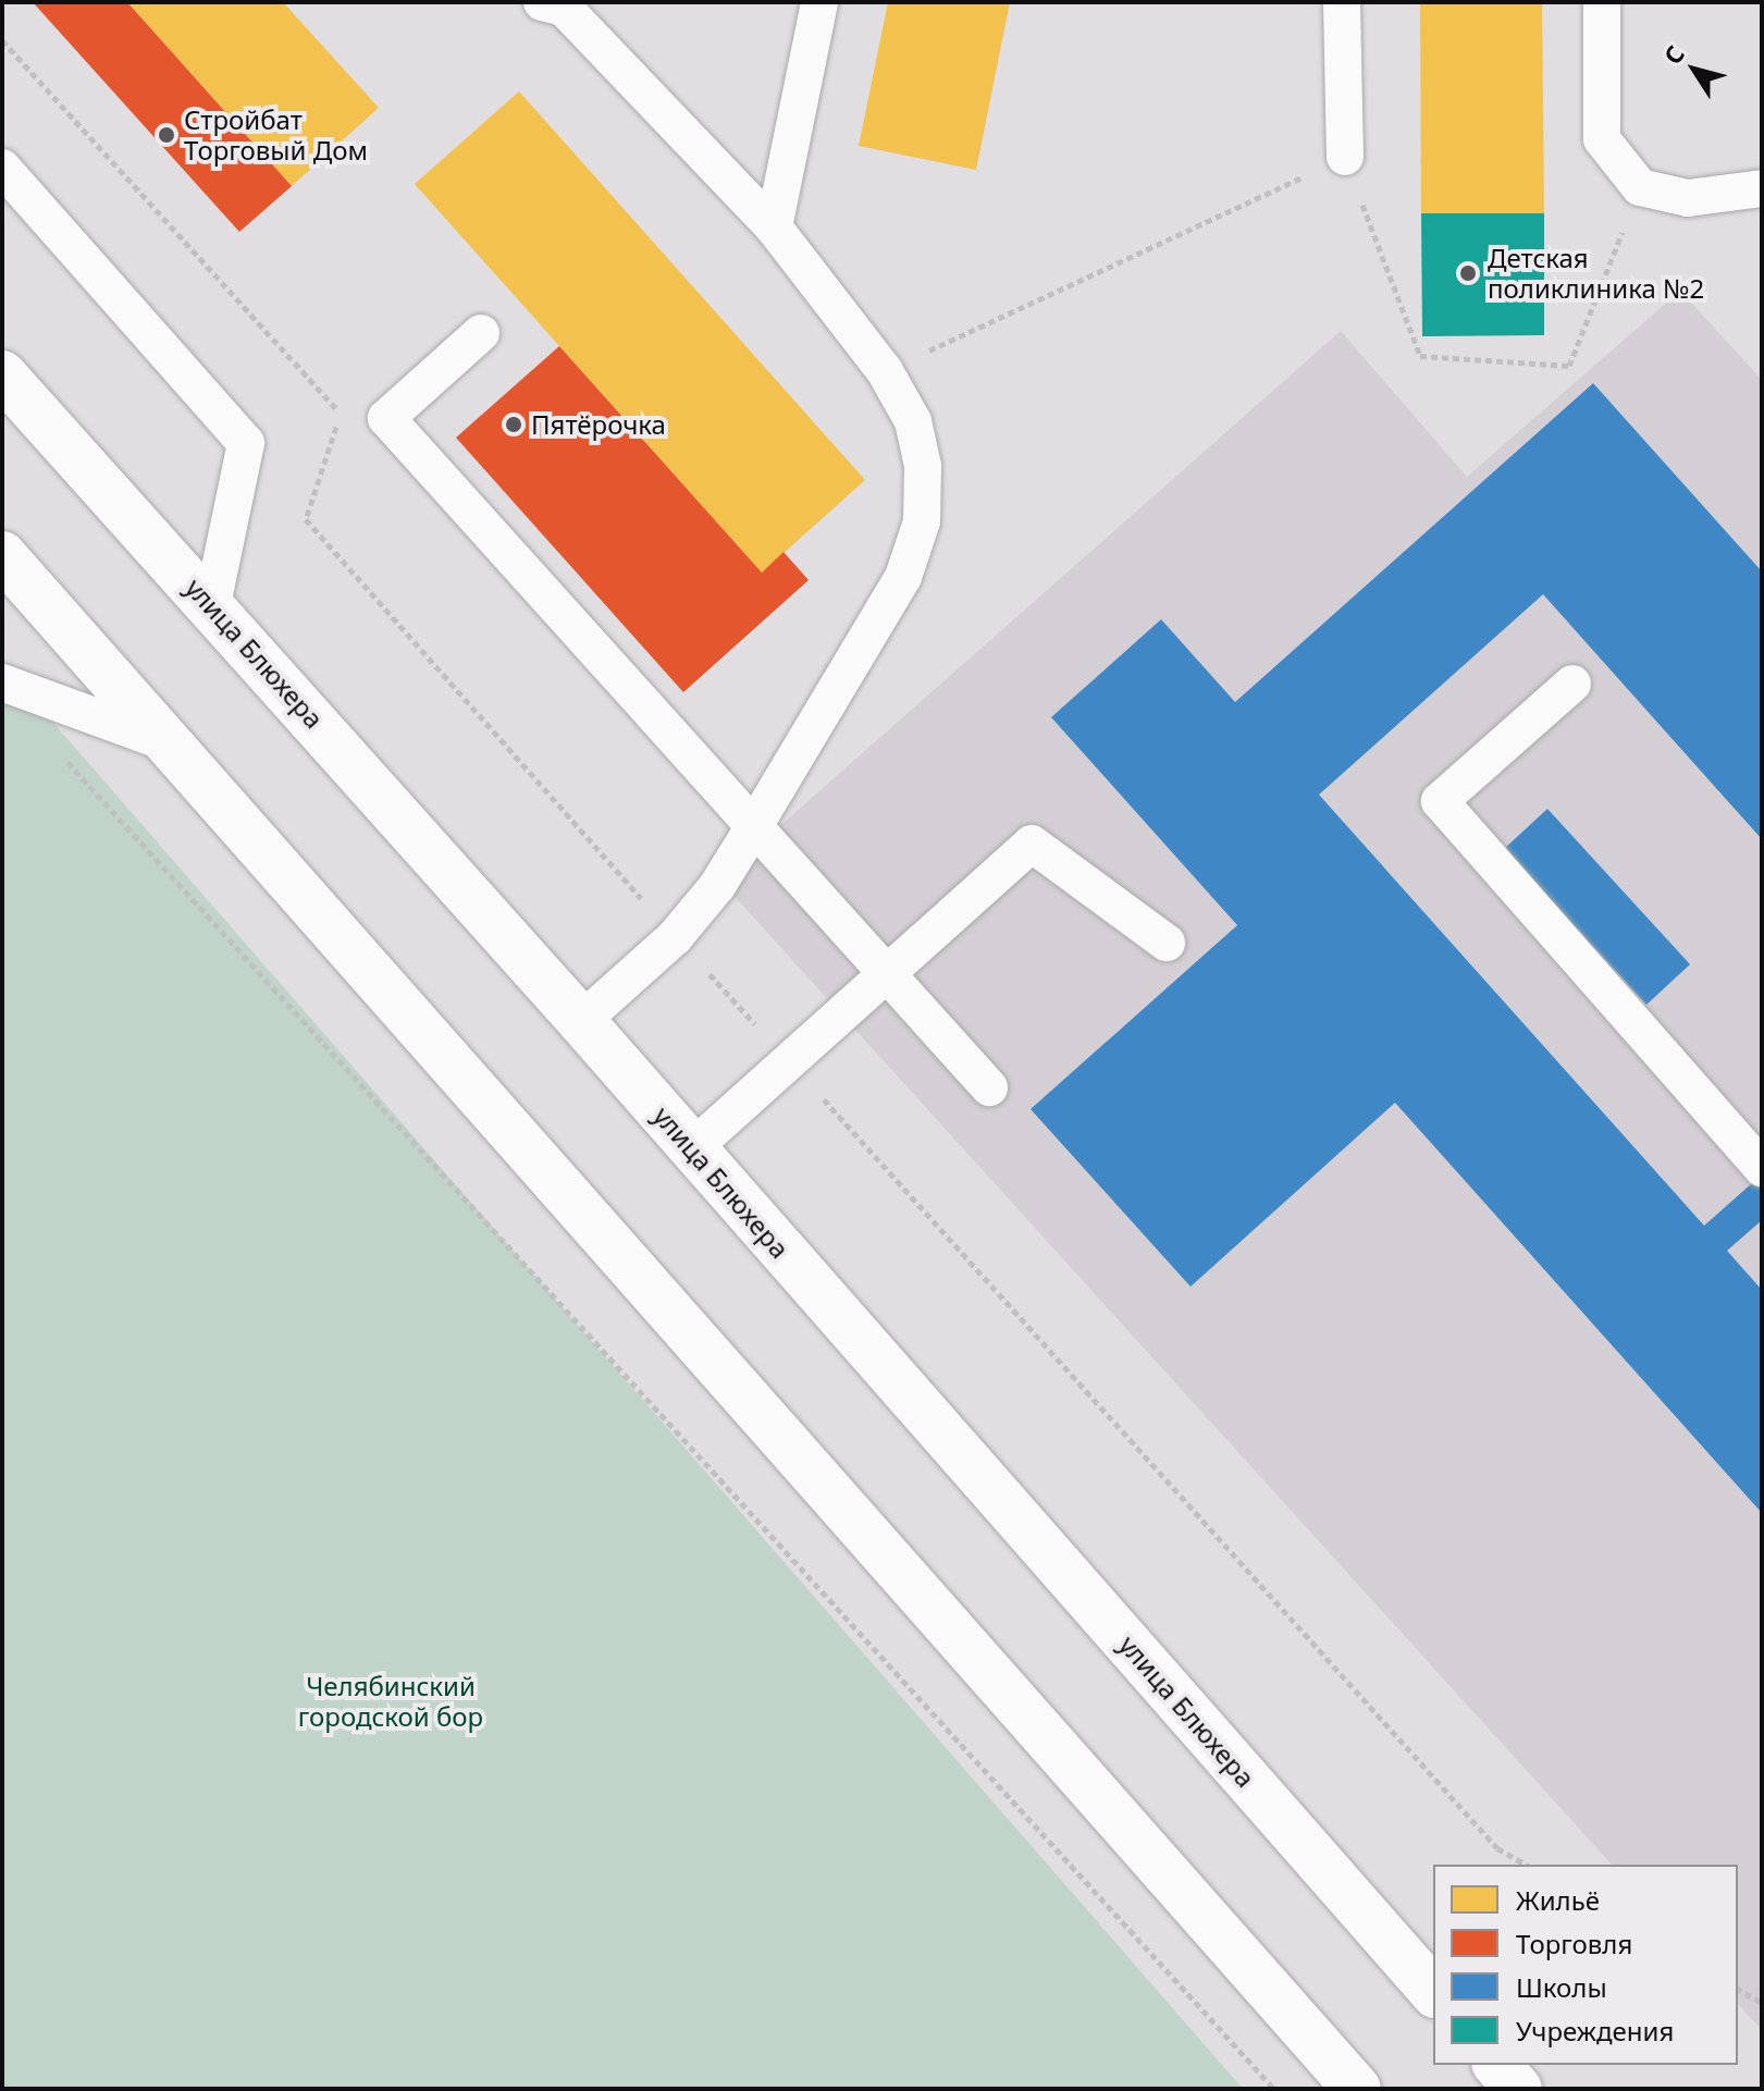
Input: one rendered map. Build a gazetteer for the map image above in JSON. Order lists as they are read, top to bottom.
{
  "streets": {
    "main road": ["улица Блюхера"]
  },
  "parks": ["Челябинский городской бор"],
  "places": ["Стройбат Торговый Дом", "Детская поликлиника №2", "Пятёрочка"],
  "legend": [
    "Жильё",
    "Торговля",
    "Школы",
    "Учреждения"
  ],
  "north": "top left"
}
